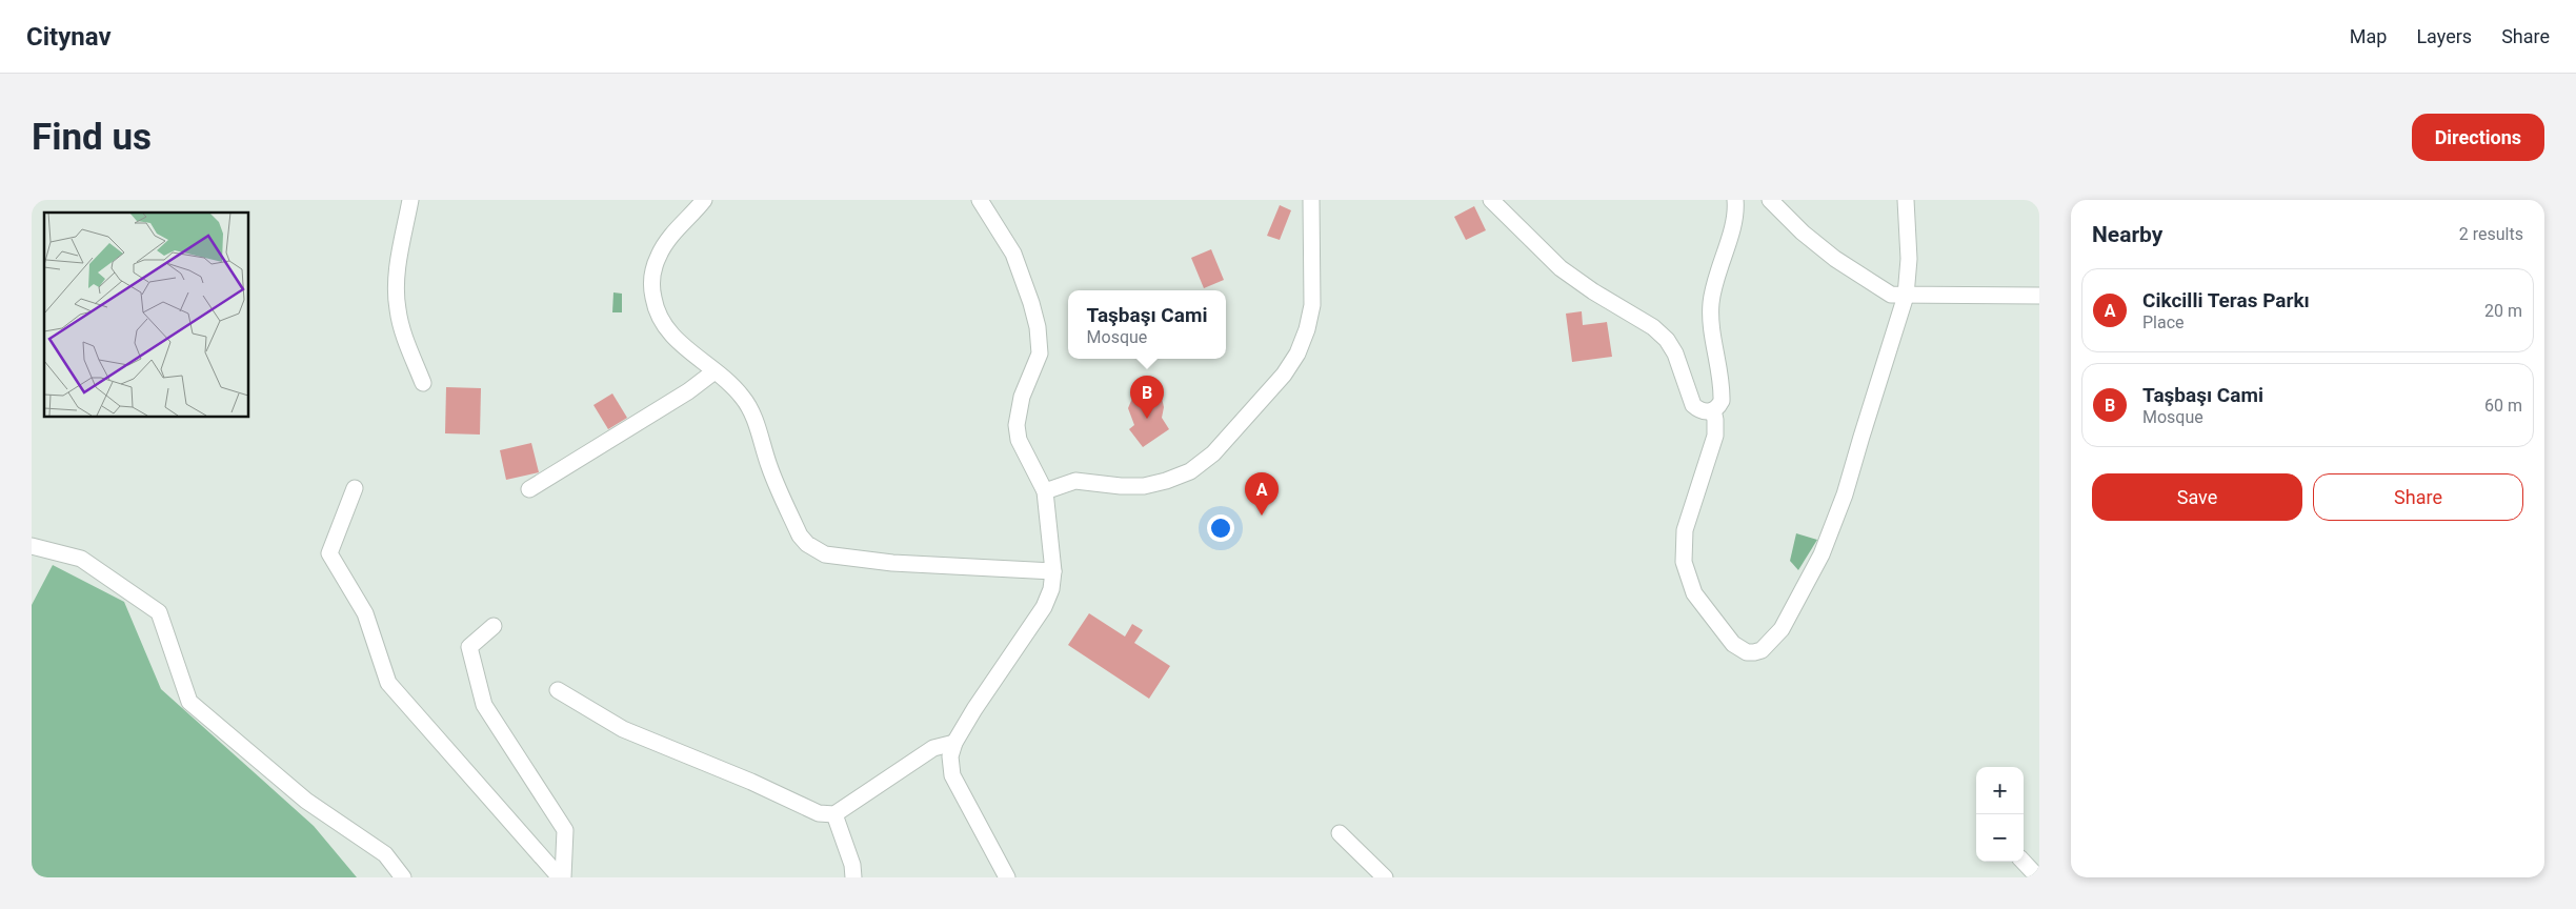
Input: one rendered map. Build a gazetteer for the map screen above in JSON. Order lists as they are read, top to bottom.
{
  "page": {
    "header": "Citynav",
    "nav": ["Map", "Layers", "Share"],
    "buttons": [
      "Directions",
      ["Save", "Share"]
    ],
    "title": "Find us",
    "heading": ["Nearby", "2 results"],
    "list": [
      {
        "mark": "A",
        "name": "Cikcilli Teras Parkı",
        "note": "Place",
        "value": "20 m"
      },
      {
        "mark": "B",
        "name": "Taşbaşı Cami",
        "note": "Mosque",
        "value": "60 m"
      }
    ],
    "popup": ["Taşbaşı Cami", "Mosque"],
    "pins": ["B", "A"],
    "map_buttons": ["+", "−"]
  }
}
